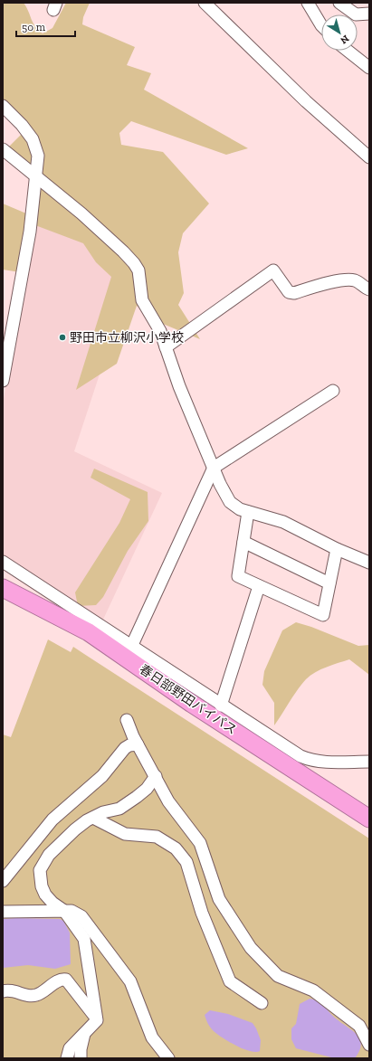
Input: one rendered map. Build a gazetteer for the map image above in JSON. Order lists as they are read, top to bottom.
{
  "streets": {
    "highway": ["春日部野田バイパス"]
  },
  "places": ["野田市立柳沢小学校"],
  "scale_bar": "50 m",
  "north": "bottom right"
}
